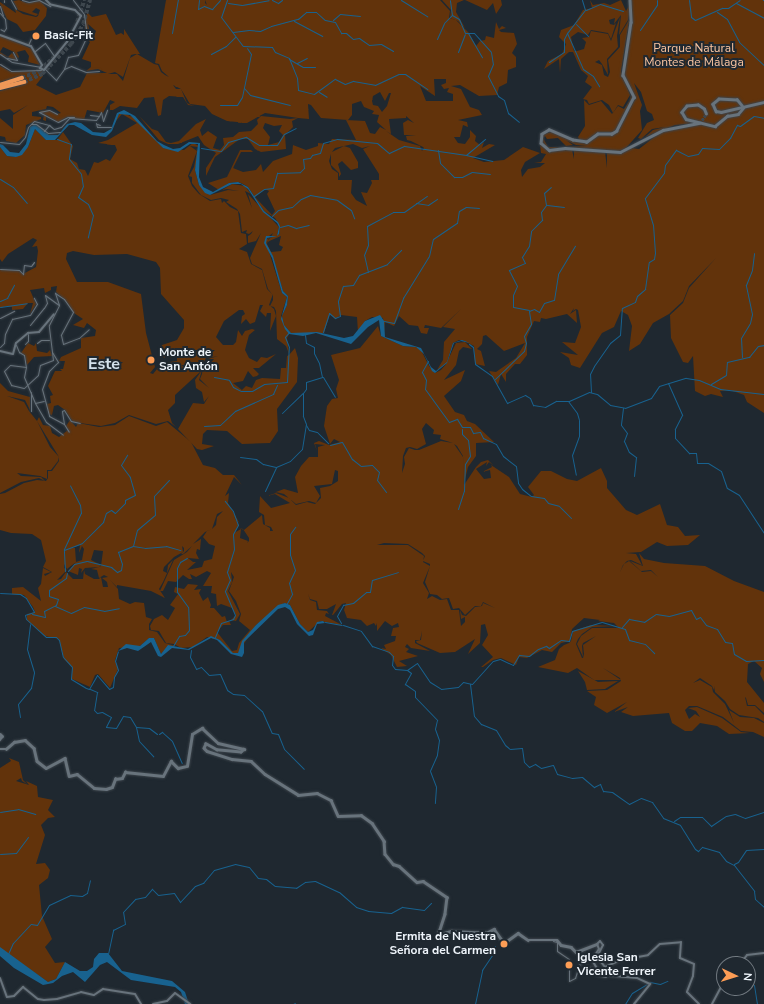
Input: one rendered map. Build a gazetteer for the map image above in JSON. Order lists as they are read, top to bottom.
{
  "districts": ["Este"],
  "parks": ["Parque Natural Montes de Málaga"],
  "places": [
    "Basic-Fit",
    "Monte de San Antón",
    "Ermita de Nuestra Señora del Carmen",
    "Iglesia San Vicente Ferrer"
  ],
  "north": "right"
}
